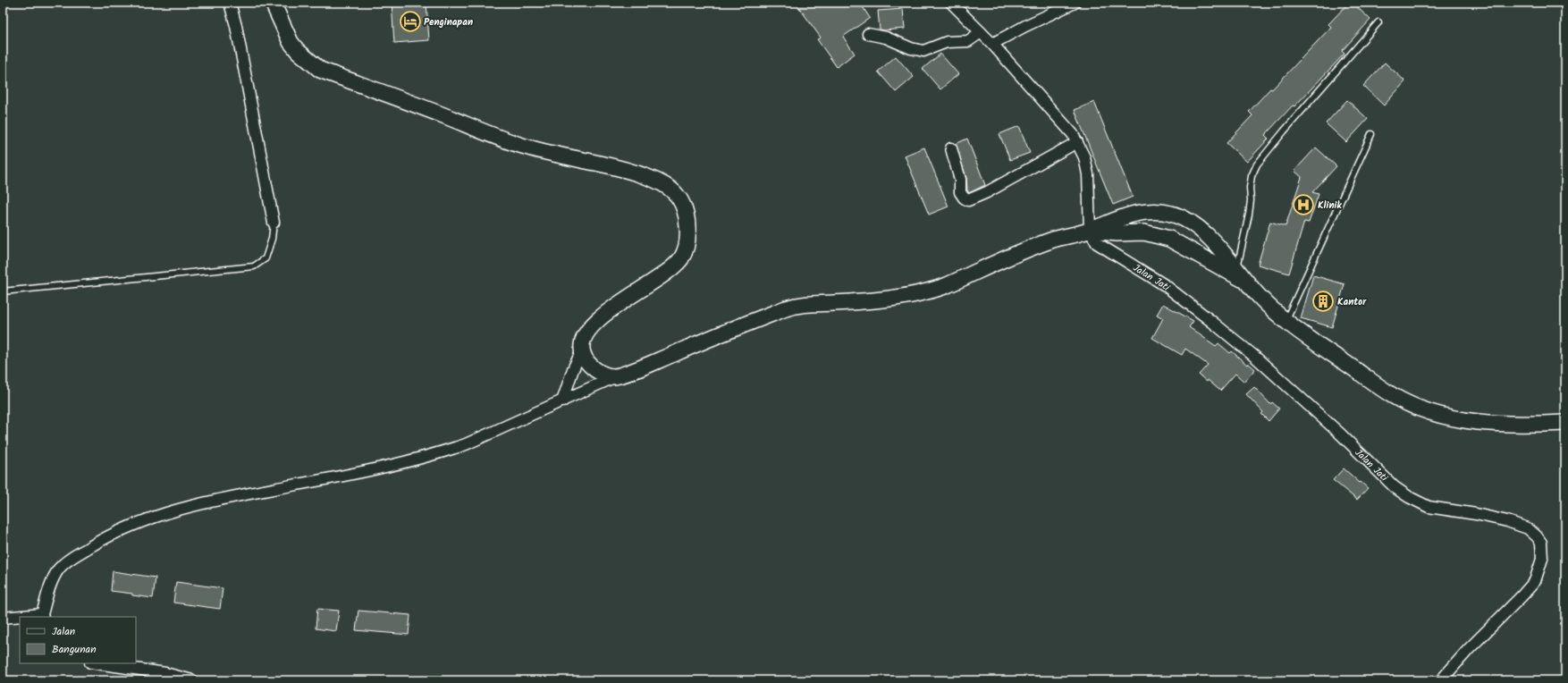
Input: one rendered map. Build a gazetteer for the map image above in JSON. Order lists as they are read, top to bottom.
{
  "streets": {
    "street": ["Jalan Jati"]
  },
  "places": {
    "hotel": ["Penginapan"],
    "hospital": ["Klinik"],
    "building": ["Kantor"]
  },
  "legend": ["Jalan", "Bangunan"]
}
